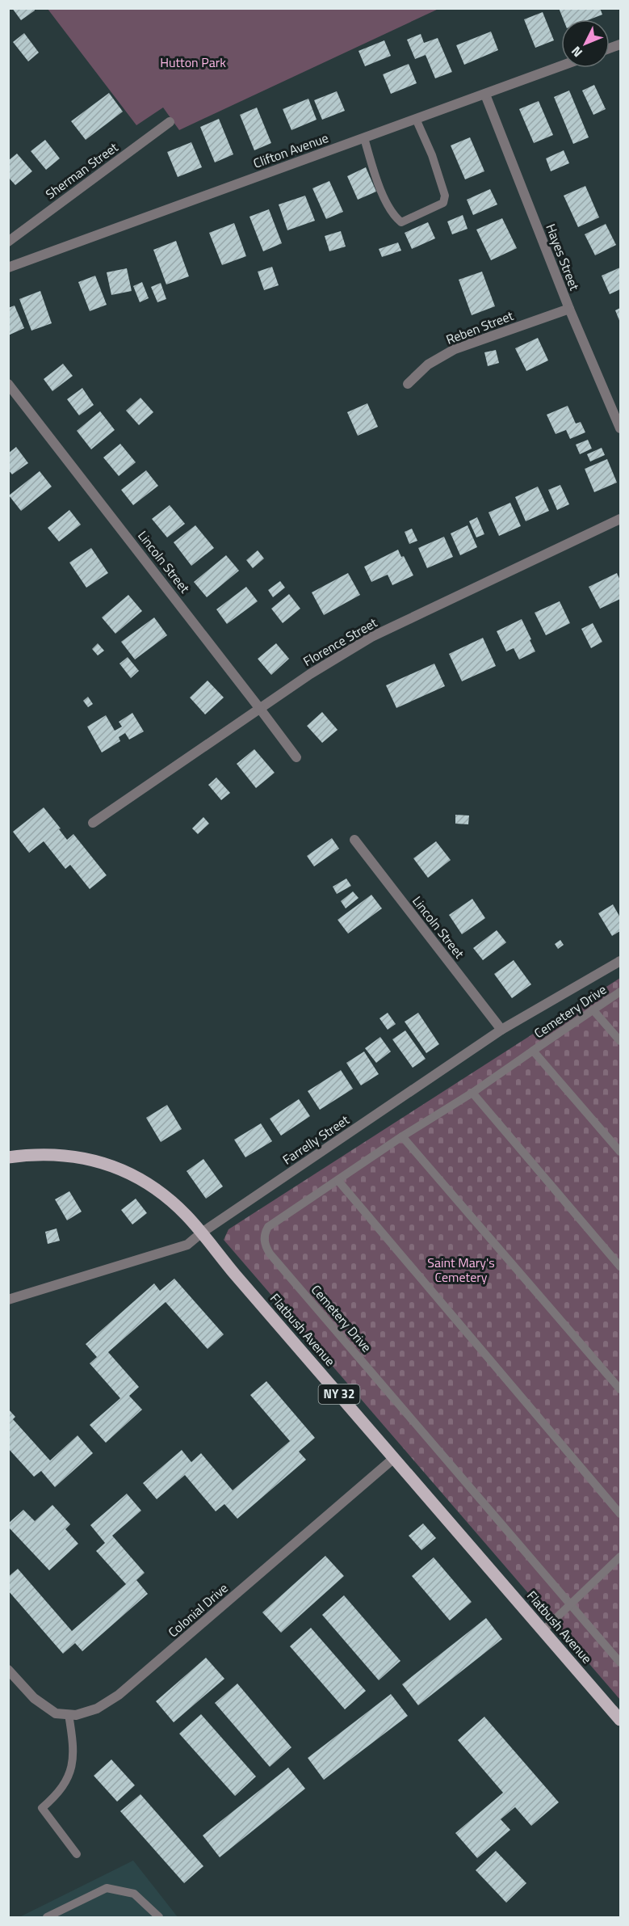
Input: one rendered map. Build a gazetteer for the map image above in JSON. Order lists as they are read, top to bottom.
{
  "streets": {
    "main road": ["Flatbush Avenue", "NY 32"],
    "street": [
      "Clifton Avenue",
      "Sherman Street",
      "Hayes Street",
      "Reben Street",
      "Lincoln Street",
      "Florence Street",
      "Farrelly Street",
      "Colonial Drive"
    ],
    "lane": ["Cemetery Drive"]
  },
  "crossings": [
    ["Clifton Avenue", "Hayes Street"],
    ["Hayes Street", "Reben Street"],
    ["Lincoln Street", "Florence Street"],
    ["Lincoln Street", "Farrelly Street"],
    ["Farrelly Street", "Flatbush Avenue"],
    ["Flatbush Avenue", "Colonial Drive"]
  ],
  "parks": ["Hutton Park", "Saint Mary's Cemetery"],
  "north": "bottom left"
}
